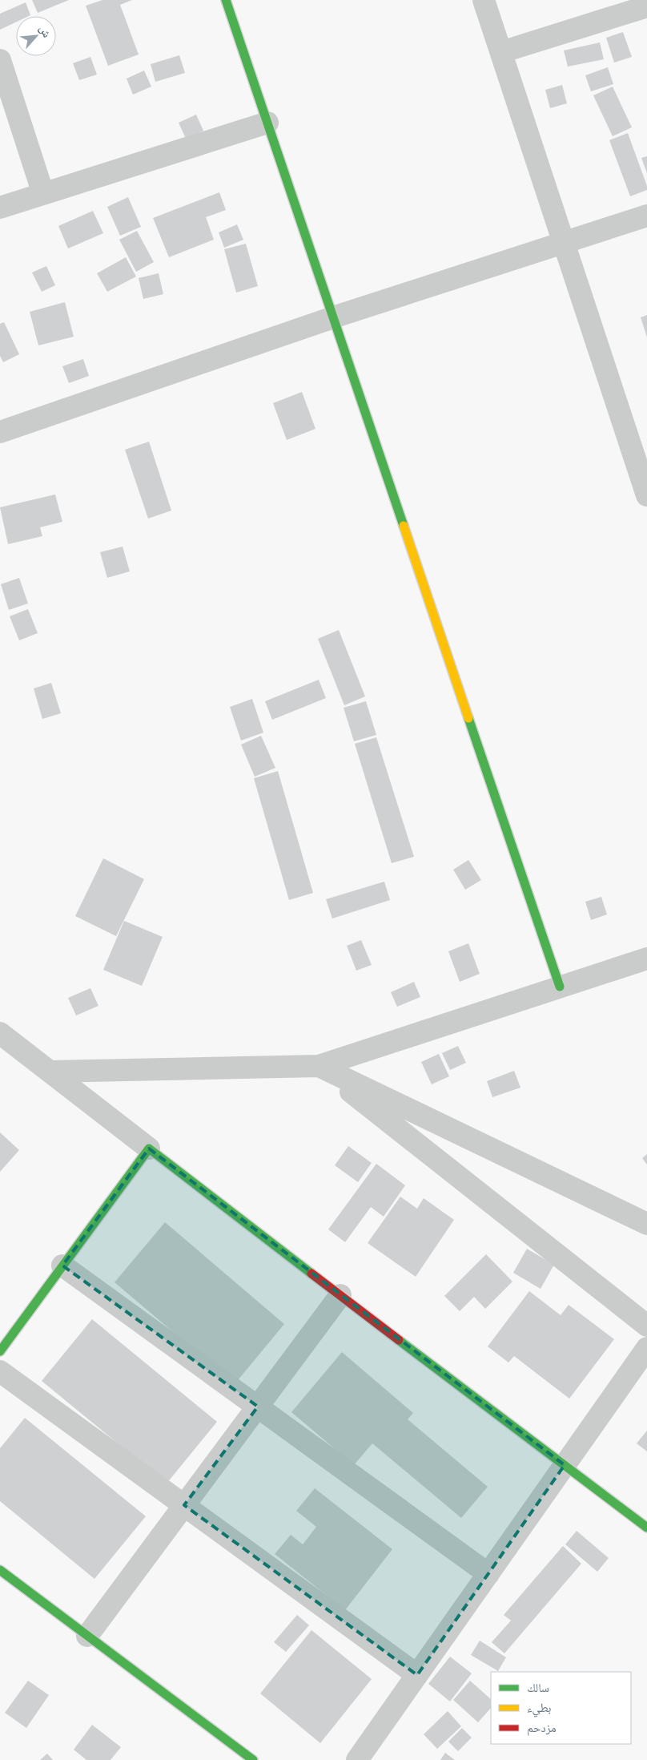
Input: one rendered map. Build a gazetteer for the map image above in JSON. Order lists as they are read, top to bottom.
{
  "legend": ["سالك", "بطيء", "مزدحم"],
  "north": "top right"
}
